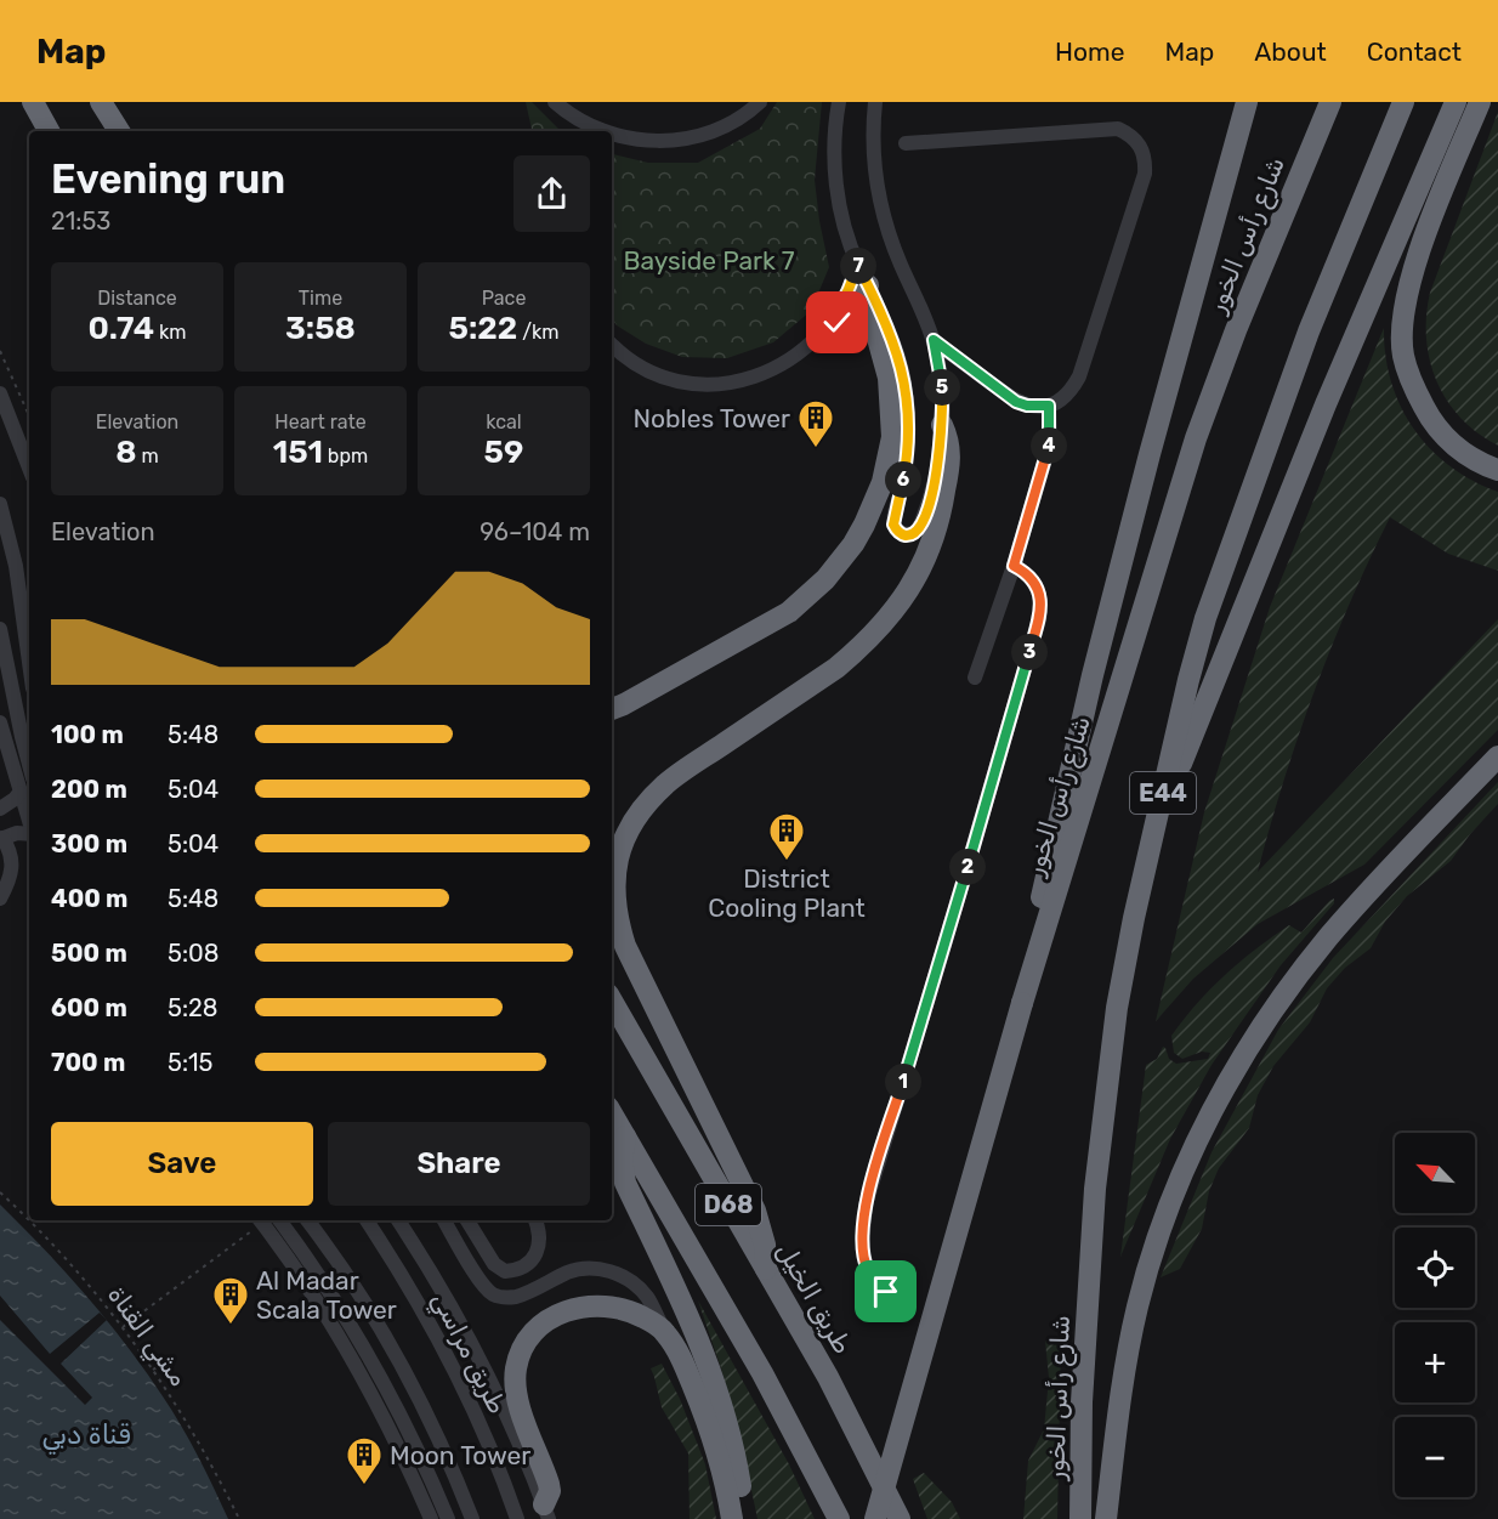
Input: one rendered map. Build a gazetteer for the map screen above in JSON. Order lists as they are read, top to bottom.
{
  "streets": {
    "highway": [
      "شارع رأس الخور",
      "E44",
      "D68",
      "طريق الخيل"
    ],
    "street": ["طريق مراسي"],
    "path": ["مشي القناة"]
  },
  "water": ["قناة دبي"],
  "parks": ["Bayside Park 7"],
  "places": {
    "building": [
      "Nobles Tower",
      "District Cooling Plant",
      "Al Madar Scala Tower",
      "Moon Tower"
    ]
  },
  "north": "top left",
  "page": {
    "header": "Map",
    "nav": [
      "Home",
      "Map",
      "About",
      "Contact"
    ],
    "heading": ["Evening run", "21:53"],
    "pins": [
      "7",
      "5",
      "4",
      "6",
      "3",
      "2",
      "1"
    ],
    "stats": [
      ["Distance", "0.74 km"],
      ["Time", "3:58"],
      ["Pace", "5:22 /km"],
      ["Elevation", "8 m"],
      ["Heart rate", "151 bpm"],
      ["kcal", "59"]
    ],
    "chart": ["Elevation", "96–104 m"],
    "list": [
      {
        "name": "100 m",
        "note": "5:48"
      },
      {
        "name": "200 m",
        "note": "5:04"
      },
      {
        "name": "300 m",
        "note": "5:04"
      },
      {
        "name": "400 m",
        "note": "5:48"
      },
      {
        "name": "500 m",
        "note": "5:08"
      },
      {
        "name": "600 m",
        "note": "5:28"
      },
      {
        "name": "700 m",
        "note": "5:15"
      }
    ],
    "buttons": ["Save", "Share"],
    "map_buttons": ["+", "−"]
  }
}
